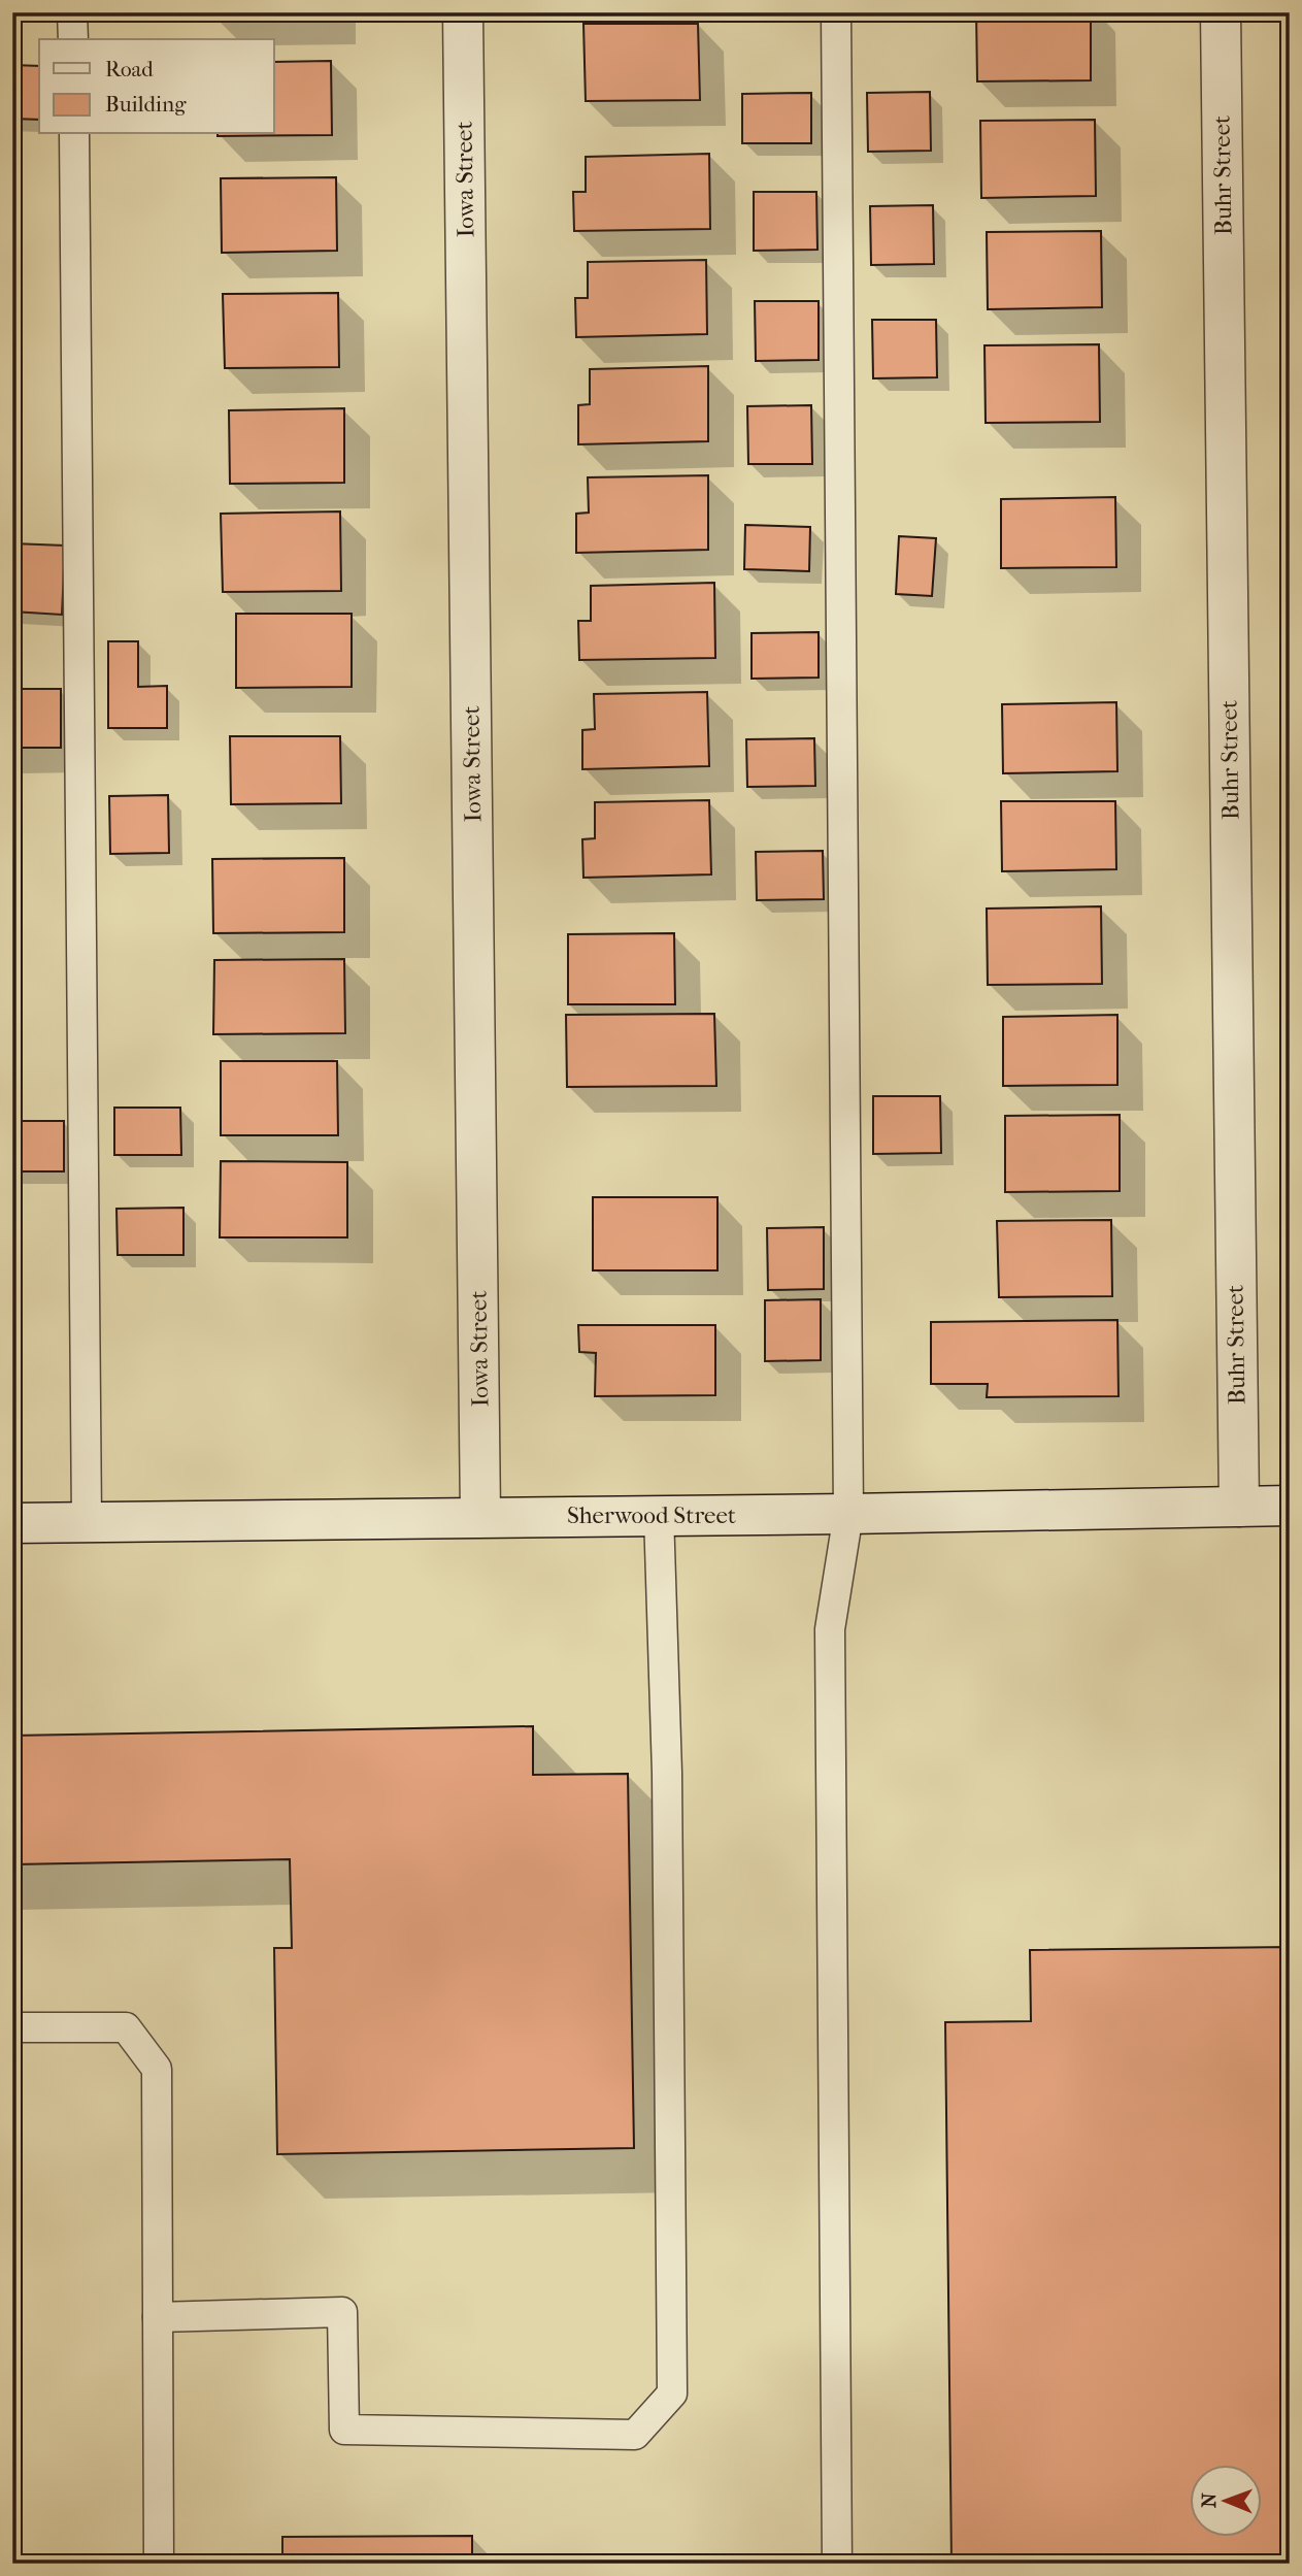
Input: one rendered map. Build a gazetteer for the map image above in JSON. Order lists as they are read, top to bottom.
{
  "streets": {
    "street": ["Buhr Street", "Iowa Street", "Sherwood Street"]
  },
  "crossings": [
    ["Buhr Street", "Sherwood Street"],
    ["Iowa Street", "Sherwood Street"]
  ],
  "legend": ["Road", "Building"],
  "north": "left"
}
